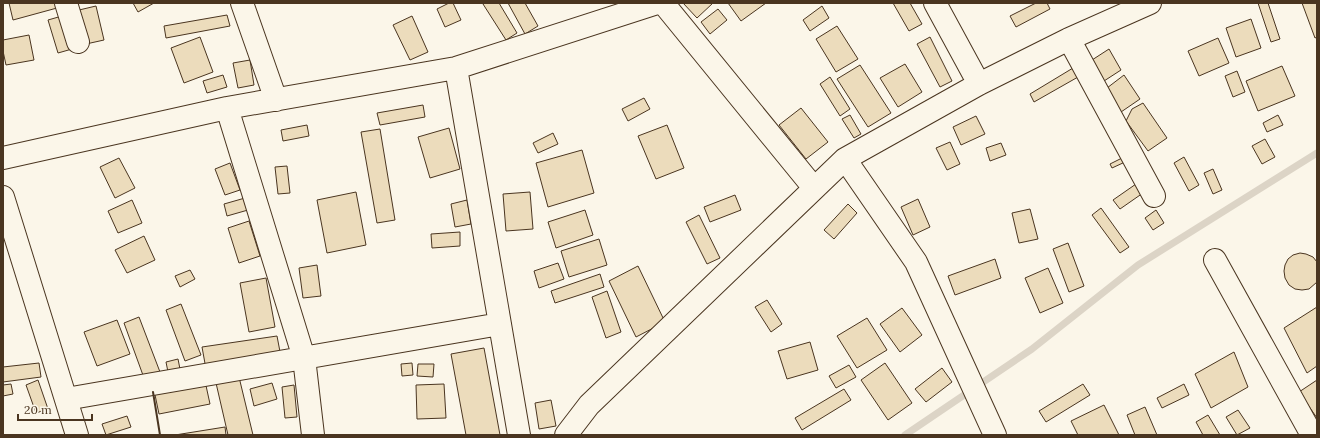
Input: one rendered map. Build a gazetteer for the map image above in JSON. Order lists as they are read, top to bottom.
{
  "scale_bar": "20 m"
}
